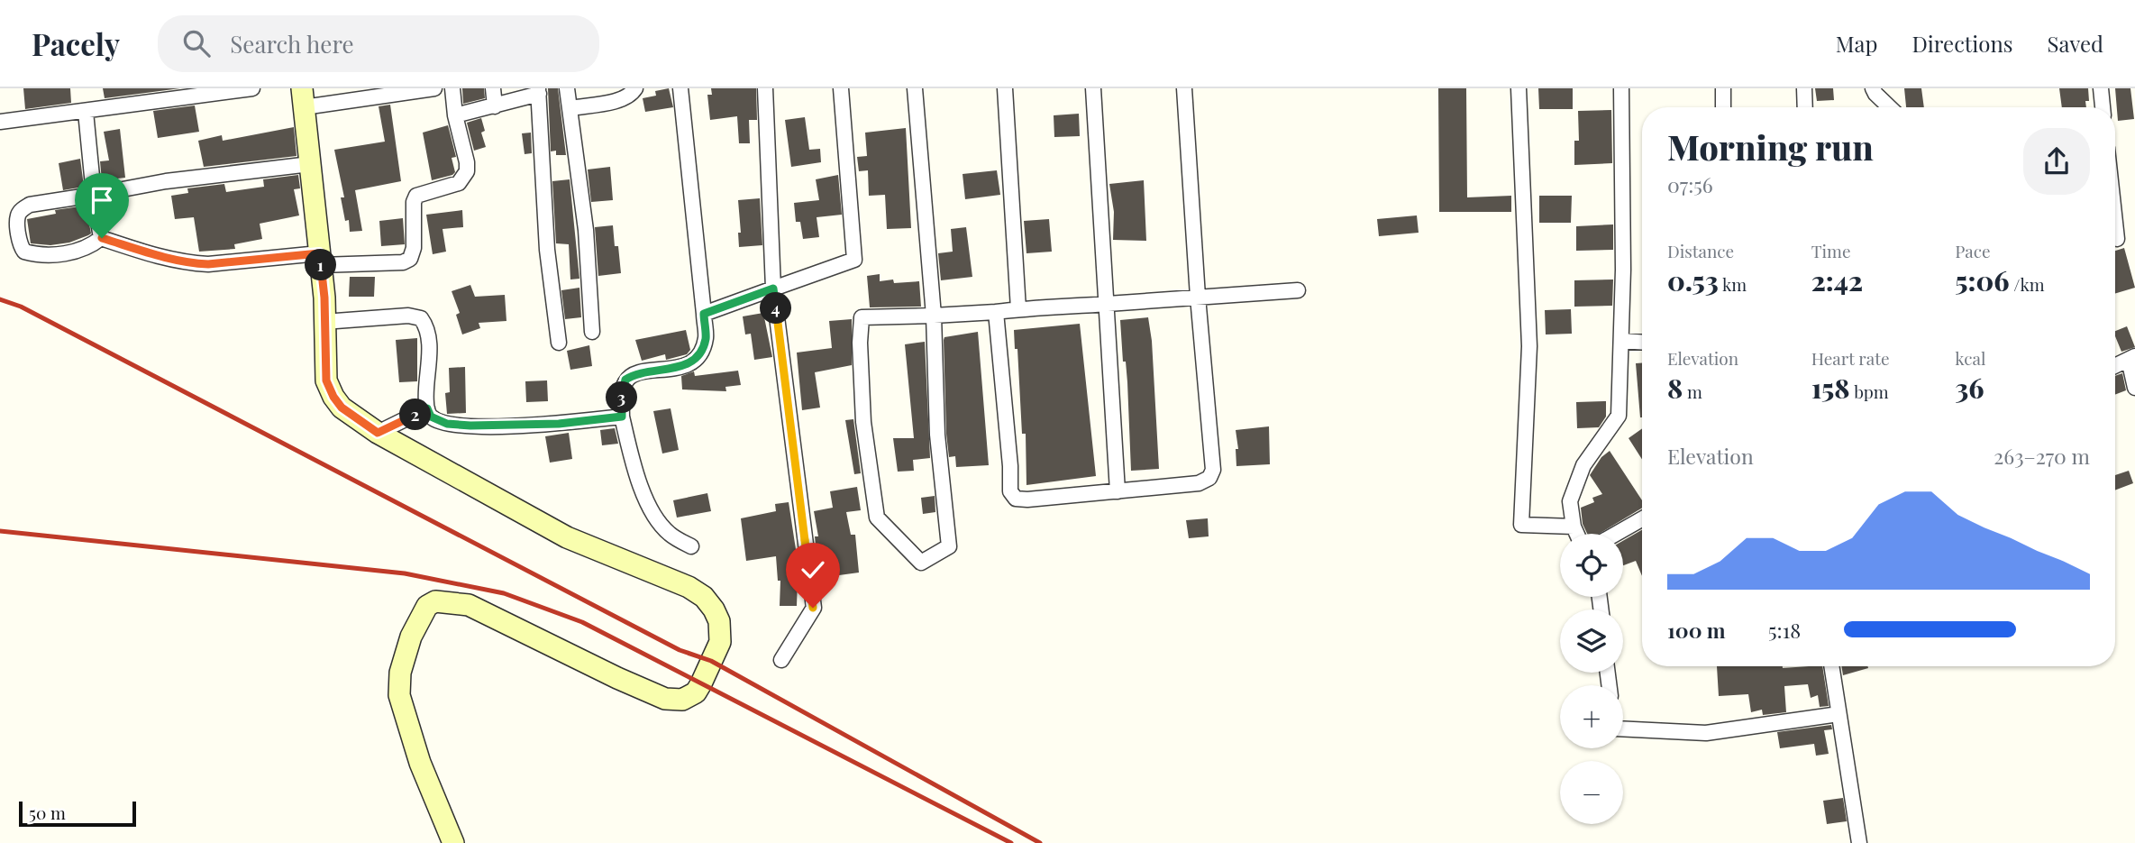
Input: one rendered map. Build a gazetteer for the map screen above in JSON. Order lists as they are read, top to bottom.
{
  "scale_bar": "50 m",
  "page": {
    "header": "Pacely",
    "search": "Search here",
    "nav": ["Map", "Directions", "Saved"],
    "heading": ["Morning run", "07:56"],
    "stats": [
      ["Distance", "0.53 km"],
      ["Time", "2:42"],
      ["Pace", "5:06 /km"],
      ["Elevation", "8 m"],
      ["Heart rate", "158 bpm"],
      ["kcal", "36"]
    ],
    "pins": [
      "1",
      "4",
      "3",
      "2"
    ],
    "chart": ["Elevation", "263–270 m"],
    "map_buttons": ["+", "−"],
    "list": [
      {
        "name": "100 m",
        "note": "5:18"
      }
    ],
    "scale": "50 m"
  }
}
